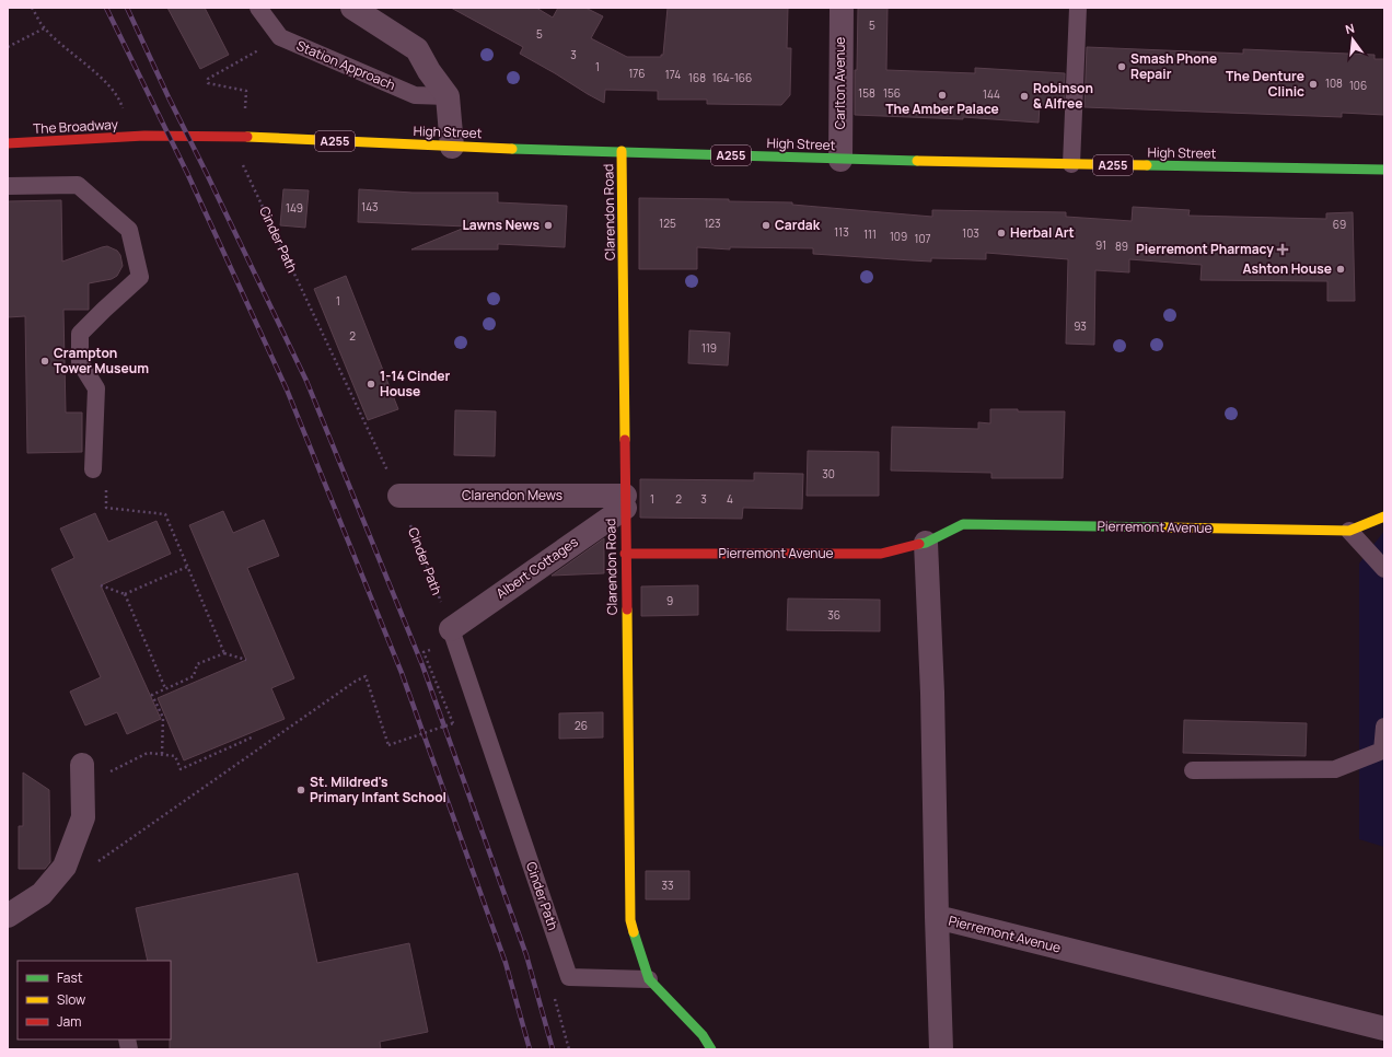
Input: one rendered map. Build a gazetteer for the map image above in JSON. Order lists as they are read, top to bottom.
{
  "streets": {
    "street": [
      "Carlton Avenue",
      "The Broadway",
      "High Street",
      "A255",
      "Clarendon Road",
      "Clarendon Mews",
      "Pierremont Avenue",
      "Albert Cottages"
    ],
    "lane": ["Station Approach", "Cinder Path"]
  },
  "crossings": [
    ["Carlton Avenue", "High Street"],
    ["The Broadway", "High Street"],
    ["High Street", "Clarendon Road"],
    ["Clarendon Road", "Clarendon Mews"],
    ["Clarendon Road", "Pierremont Avenue"],
    ["Clarendon Road", "Albert Cottages"],
    ["Cinder Path", "Clarendon Mews"],
    ["Cinder Path", "Albert Cottages"],
    ["Clarendon Mews", "Albert Cottages"]
  ],
  "places": {
    "other": [
      "Smash Phone Repair",
      "The Denture Clinic",
      "The Amber Palace",
      "Robinson & Alfree",
      "Lawns News",
      "Cardak",
      "Herbal Art",
      "Ashton House",
      "Crampton Tower Museum",
      "1-14 Cinder House",
      "St. Mildred's Primary Infant School"
    ],
    "health": ["Pierremont Pharmacy"]
  },
  "house_numbers": [
    "5",
    "5",
    "3",
    "1",
    "176",
    "174",
    "168",
    "164-166",
    "108",
    "106",
    "158",
    "156",
    "144",
    "143",
    "149",
    "125",
    "123",
    "69",
    "113",
    "103",
    "111",
    "109",
    "107",
    "91",
    "89",
    "1",
    "93",
    "2",
    "119",
    "30",
    "1",
    "2",
    "3",
    "4",
    "9",
    "36",
    "26",
    "33"
  ],
  "legend": ["Fast", "Slow", "Jam"],
  "north": "top"
}
